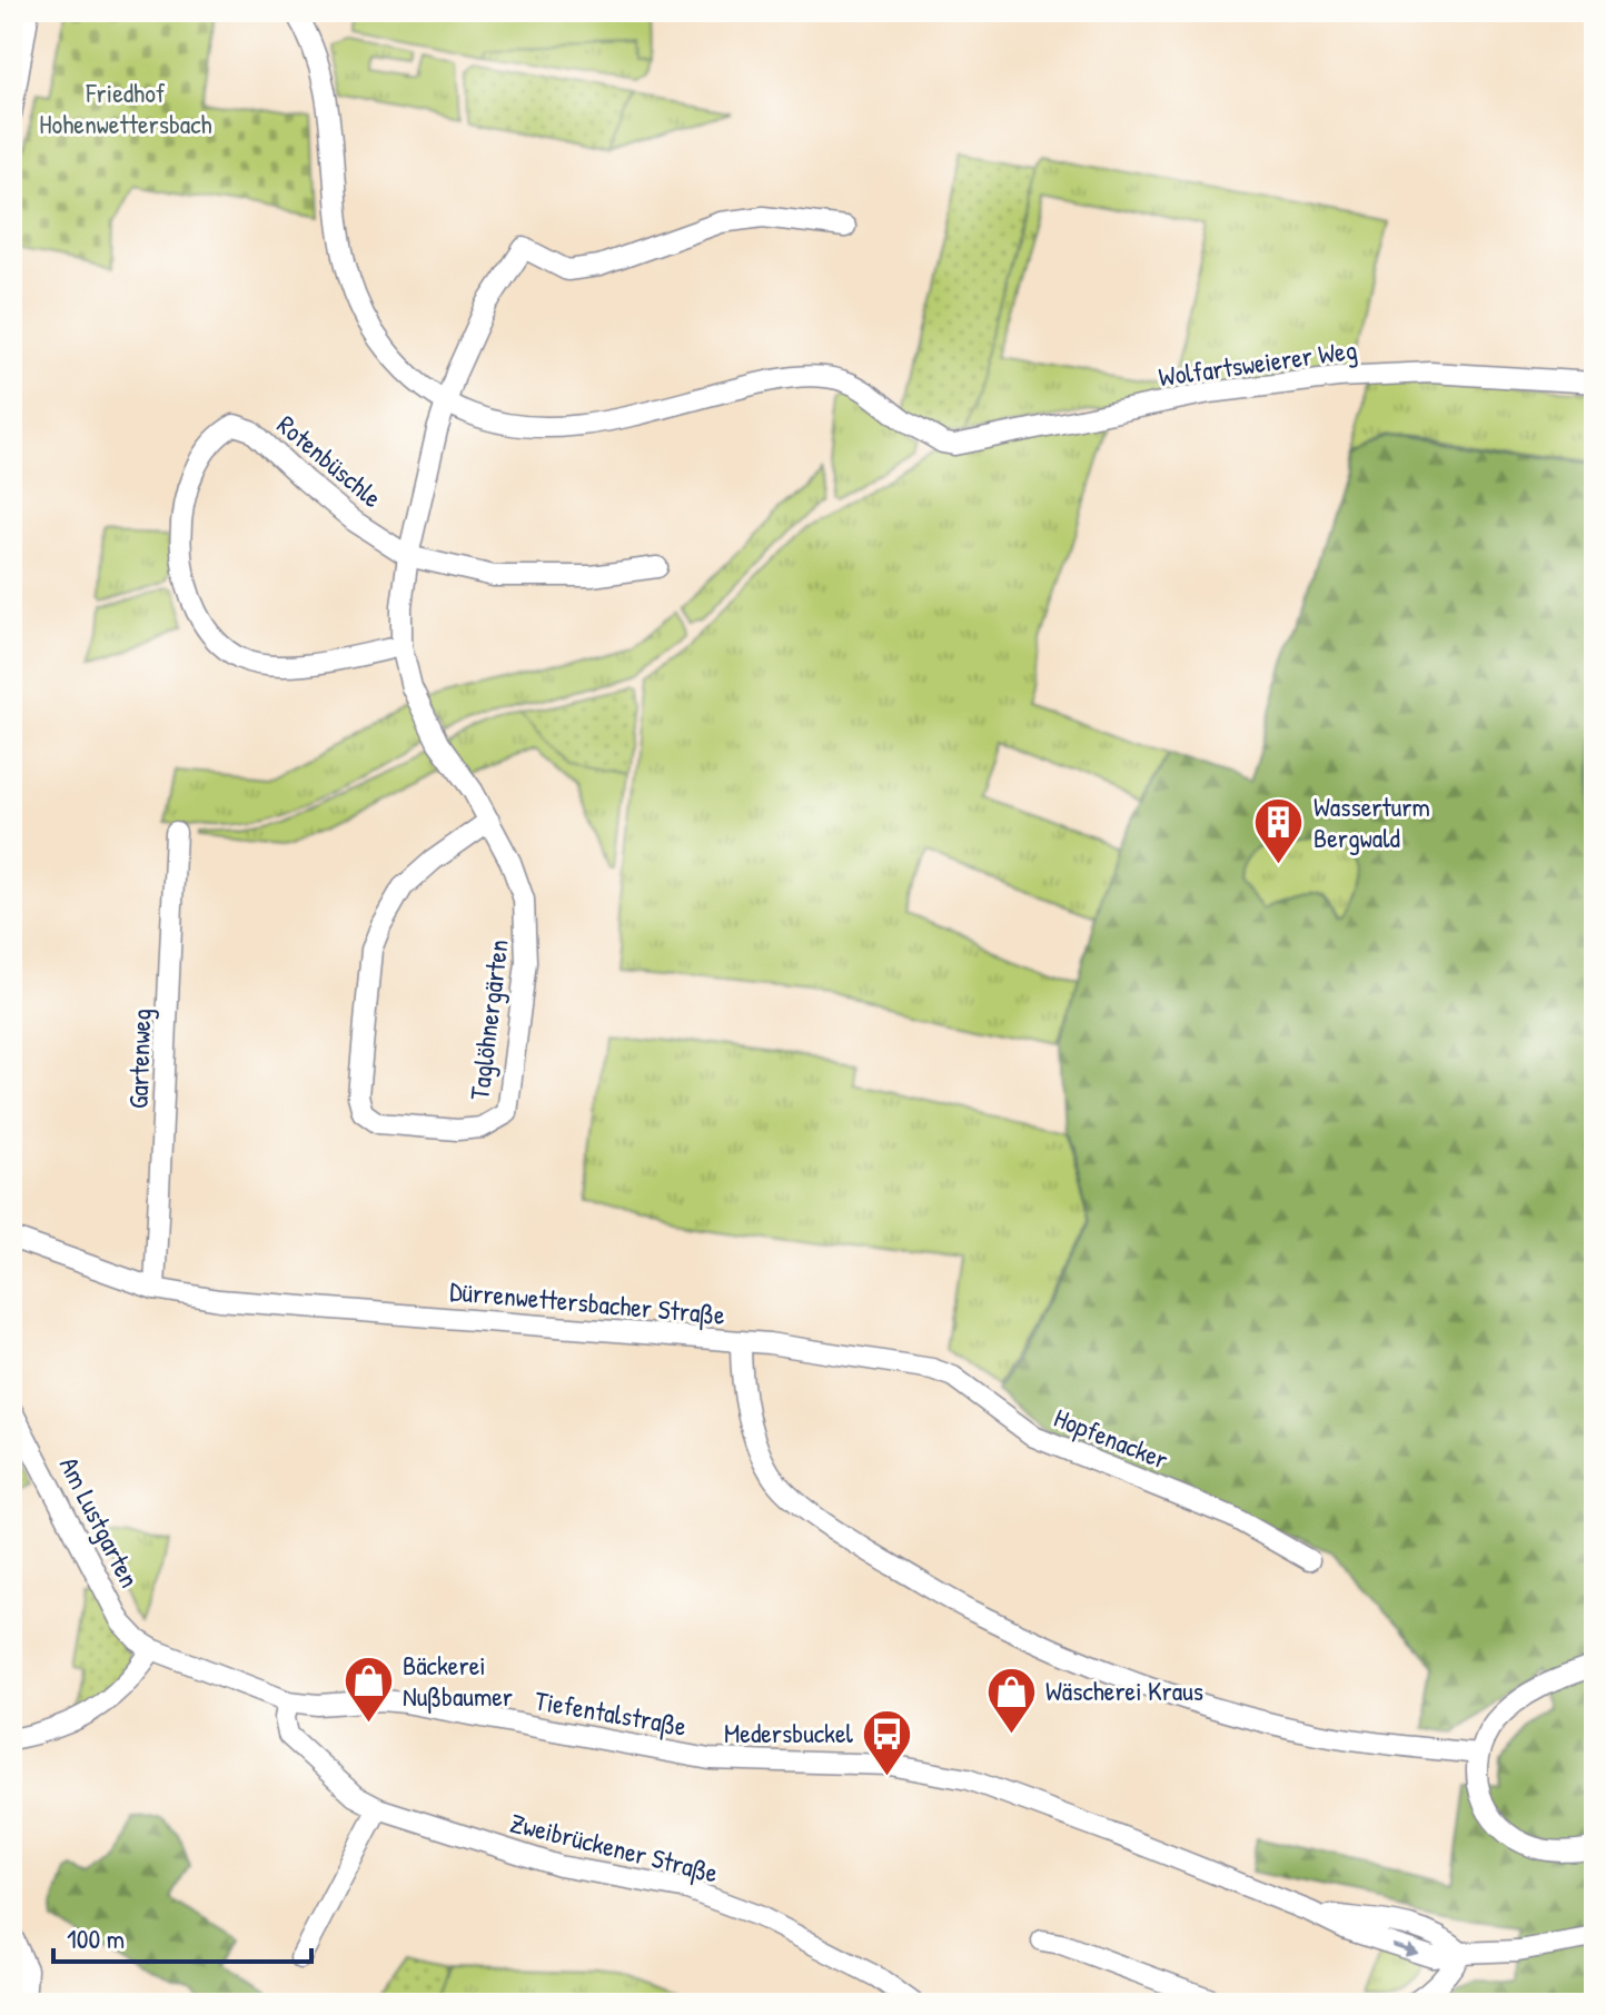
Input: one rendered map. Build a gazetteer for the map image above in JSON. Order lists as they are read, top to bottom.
{
  "streets": {
    "street": [
      "Wolfartsweierer Weg",
      "Rotenbüschle",
      "Taglöhnergärten",
      "Gartenweg",
      "Dürrenwettersbacher Straße",
      "Hopfenacker",
      "Am Lustgarten",
      "Tiefentalstraße",
      "Zweibrückener Straße"
    ]
  },
  "crossings": [
    ["Wolfartsweierer Weg", "Taglöhnergärten"],
    ["Rotenbüschle", "Taglöhnergärten"],
    ["Gartenweg", "Dürrenwettersbacher Straße"],
    ["Dürrenwettersbacher Straße", "Hopfenacker"],
    ["Am Lustgarten", "Tiefentalstraße"],
    ["Tiefentalstraße", "Zweibrückener Straße"]
  ],
  "parks": ["Friedhof Hohenwettersbach"],
  "places": {
    "building": ["Wasserturm Bergwald"],
    "shop": ["Bäckerei Nußbaumer", "Wäscherei Kraus"],
    "bus stop": ["Medersbuckel"]
  },
  "scale_bar": "100 m"
}
